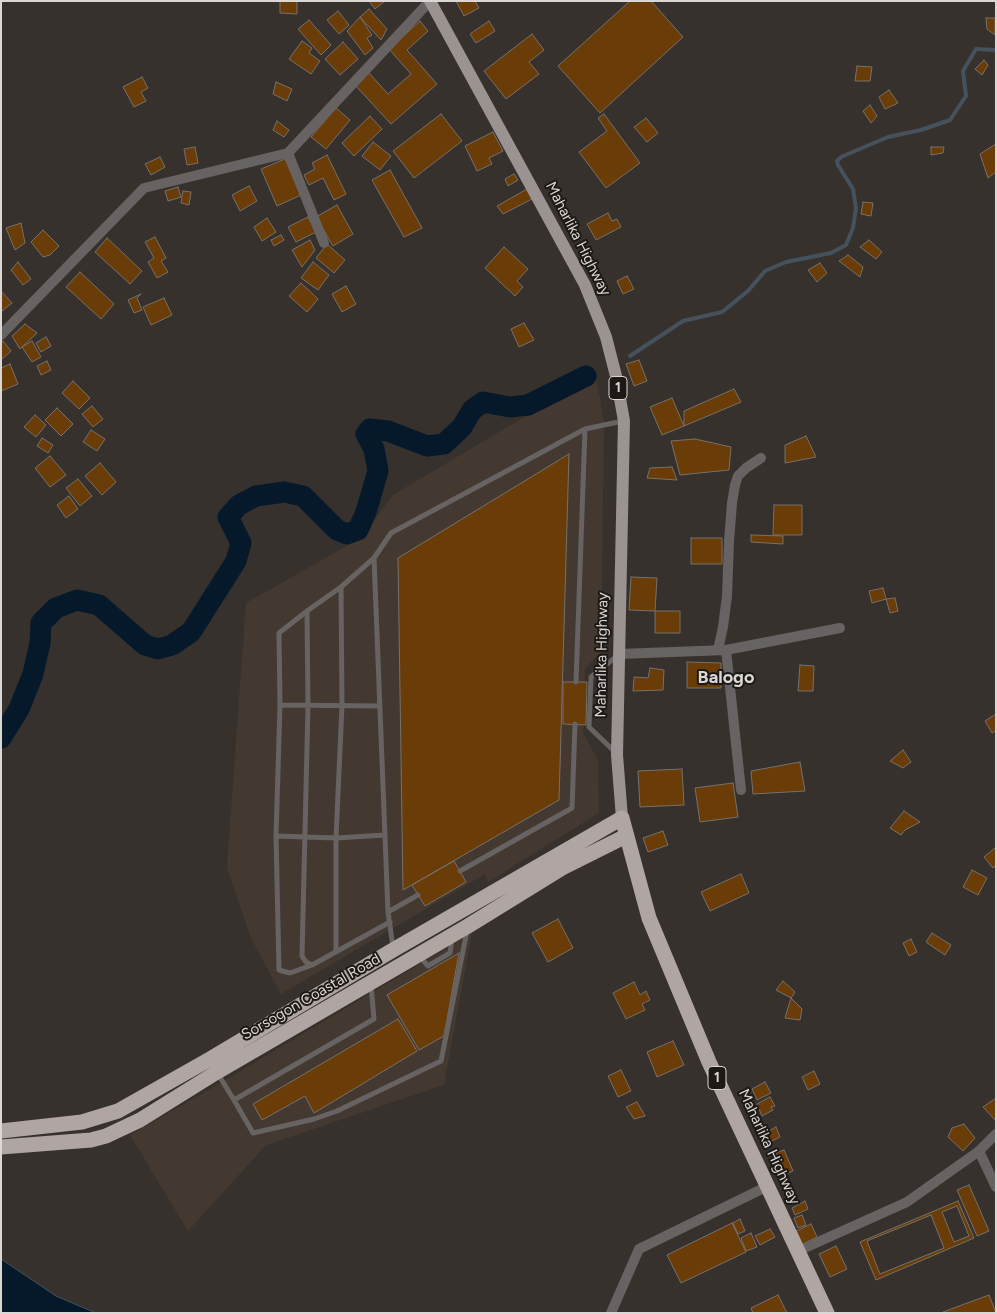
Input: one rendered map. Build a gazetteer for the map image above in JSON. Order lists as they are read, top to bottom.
{
  "streets": {
    "highway": ["Maharlika Highway", "1", "Sorsogon Coastal Road"]
  },
  "crossings": [
    ["Maharlika Highway", "Sorsogon Coastal Road"]
  ],
  "districts": ["Balogo"]
}
